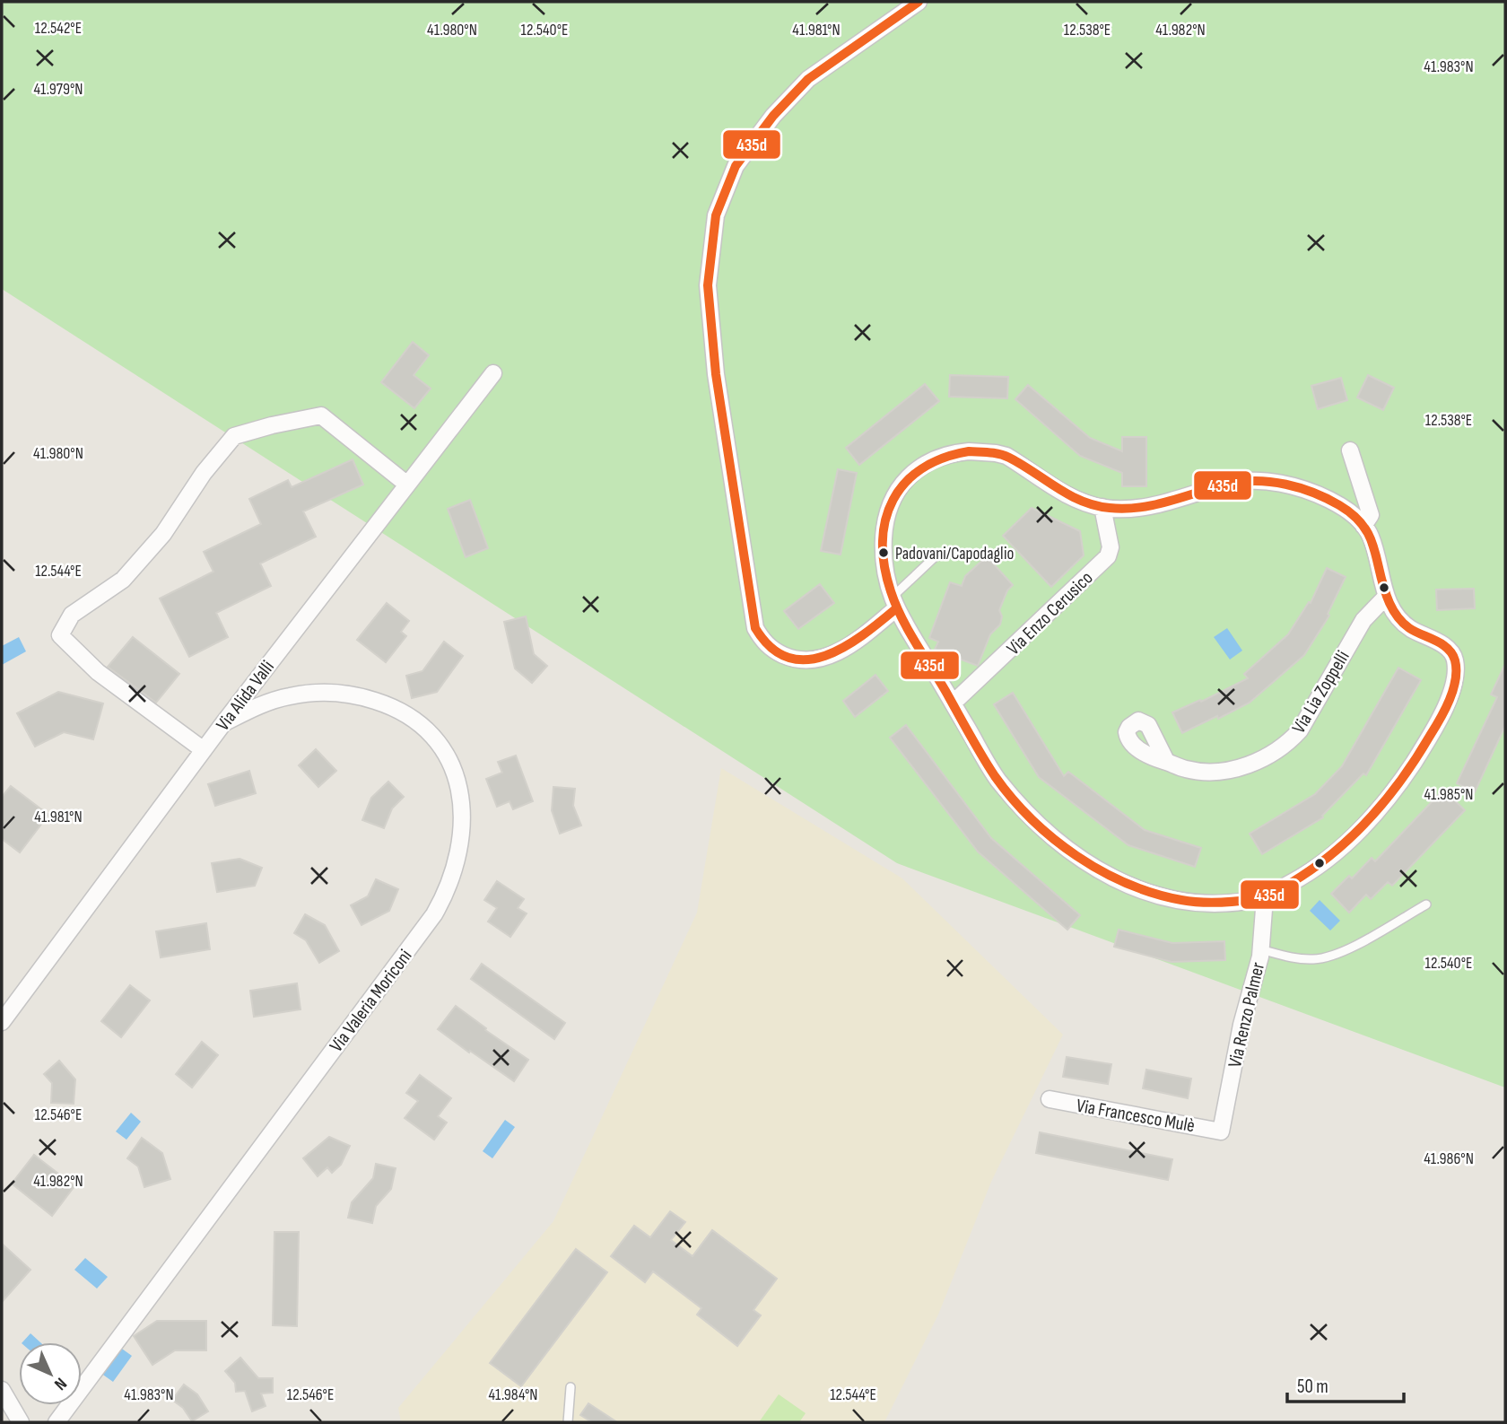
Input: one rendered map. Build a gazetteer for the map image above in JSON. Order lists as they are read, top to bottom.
{
  "streets": {
    "street": [
      "Via Enzo Cerusico",
      "Via Lia Zoppelli",
      "Via Alida Valli",
      "Via Valeria Moriconi",
      "Via Renzo Palmer",
      "Via Francesco Mulè"
    ]
  },
  "crossings": [
    ["Via Alida Valli", "Via Valeria Moriconi"],
    ["Via Renzo Palmer", "Via Francesco Mulè"]
  ],
  "places": ["Padovani/Capodaglio"],
  "lines": ["transit line 435d"],
  "scale_bar": "50 m",
  "north": "bottom right",
  "coordinates": [
    "12.542°E",
    "41.980°N",
    "12.540°E",
    "41.981°N",
    "12.538°E",
    "41.982°N",
    "41.983°N",
    "41.979°N",
    "12.544°E",
    "41.985°N",
    "12.546°E",
    "41.986°N",
    "41.984°N"
  ]
}
